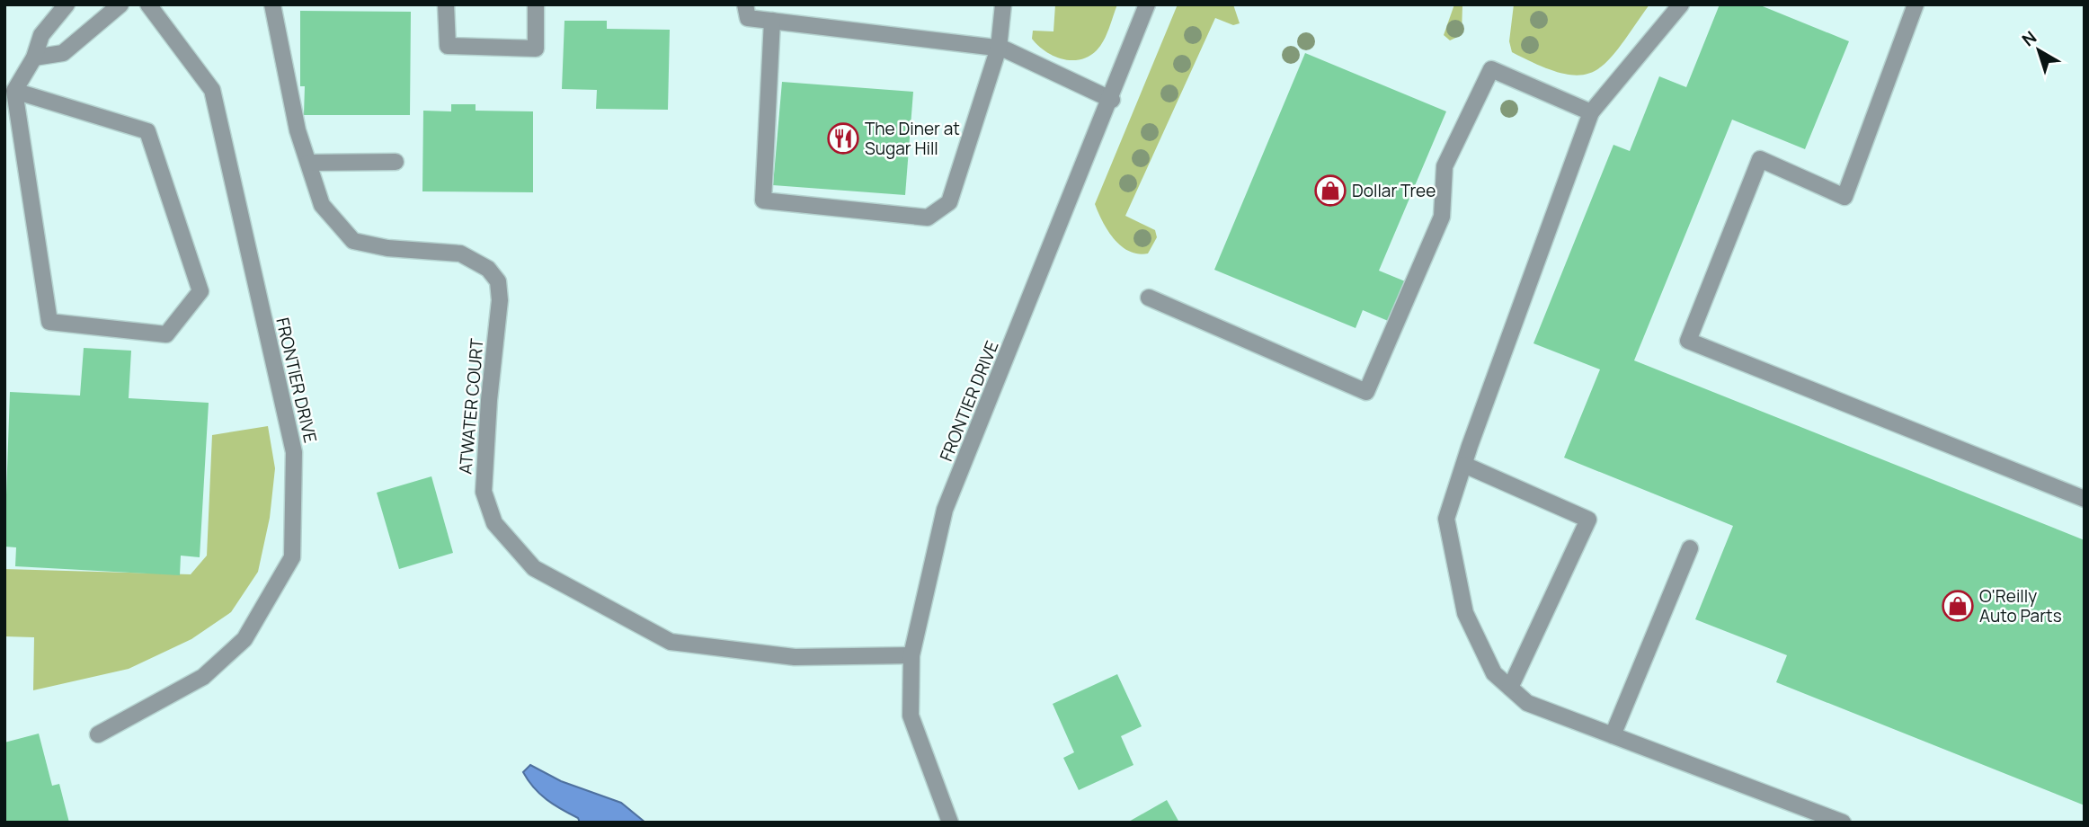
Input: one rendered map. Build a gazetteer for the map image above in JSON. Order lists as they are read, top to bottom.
{
  "streets": {
    "street": ["FRONTIER DRIVE", "ATWATER COURT"]
  },
  "crossings": [
    ["FRONTIER DRIVE", "ATWATER COURT"]
  ],
  "places": {
    "restaurant": ["The Diner at Sugar Hill"],
    "shop": ["Dollar Tree", "O'Reilly Auto Parts"]
  },
  "north": "top left"
}
